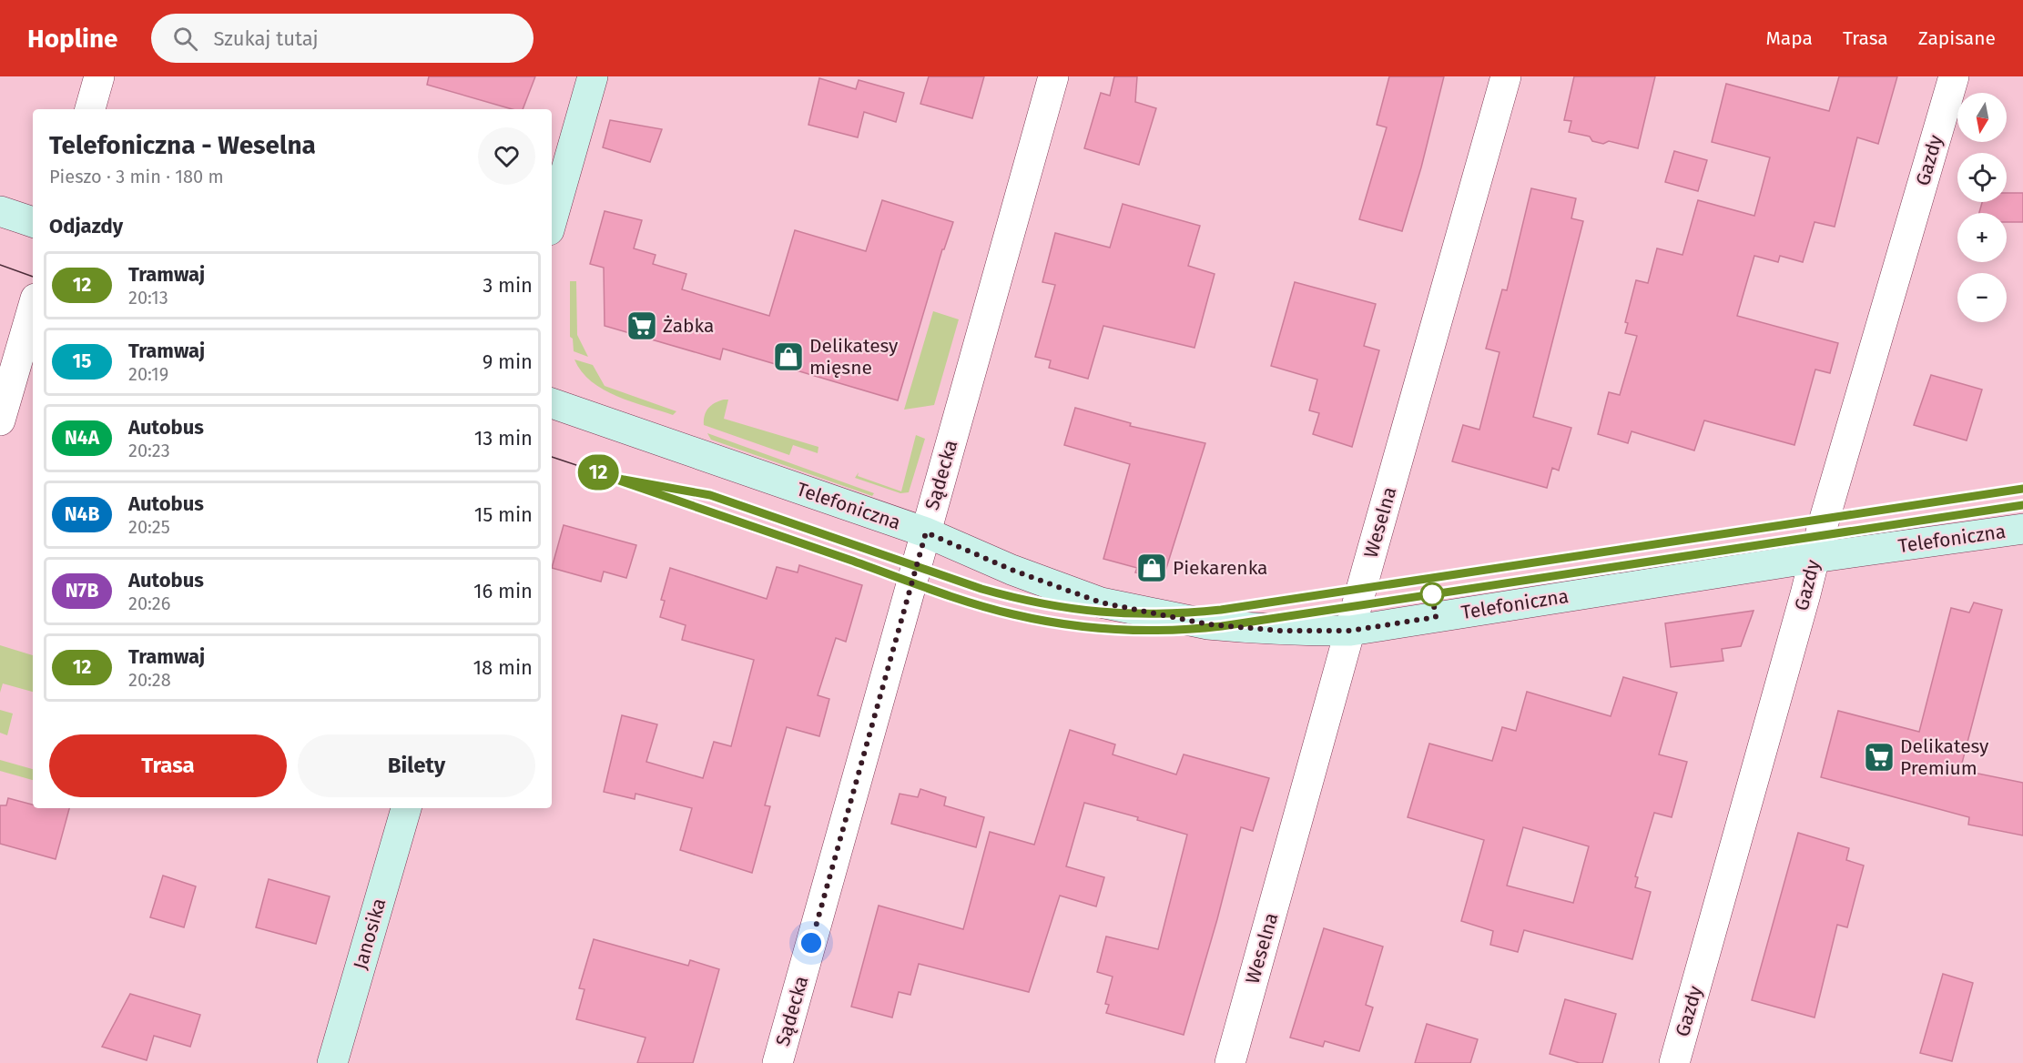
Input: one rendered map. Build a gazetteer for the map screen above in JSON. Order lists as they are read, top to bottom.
{
  "streets": {
    "street": [
      "Gazdy",
      "Sądecka",
      "Telefoniczna",
      "Weselna",
      "Janosika"
    ]
  },
  "crossings": [
    ["Gazdy", "Telefoniczna"],
    ["Sądecka", "Telefoniczna"],
    ["Telefoniczna", "Weselna"]
  ],
  "places": {
    "supermarket": ["Żabka", "Delikatesy Premium"],
    "shop": ["Delikatesy mięsne", "Piekarenka"]
  },
  "lines": ["tram line 12"],
  "north": "bottom",
  "page": {
    "header": "Hopline",
    "search": "Szukaj tutaj",
    "nav": ["Mapa", "Trasa", "Zapisane"],
    "on_map": "12",
    "map_buttons": ["+", "−"],
    "heading": [
      ["Telefoniczna - Weselna", "Pieszo · 3 min · 180 m"],
      "Odjazdy"
    ],
    "list": [
      {
        "mark": "12",
        "name": "Tramwaj",
        "note": "20:13",
        "value": "3 min"
      },
      {
        "mark": "15",
        "name": "Tramwaj",
        "note": "20:19",
        "value": "9 min"
      },
      {
        "mark": "N4A",
        "name": "Autobus",
        "note": "20:23",
        "value": "13 min"
      },
      {
        "mark": "N4B",
        "name": "Autobus",
        "note": "20:25",
        "value": "15 min"
      },
      {
        "mark": "N7B",
        "name": "Autobus",
        "note": "20:26",
        "value": "16 min"
      },
      {
        "mark": "12",
        "name": "Tramwaj",
        "note": "20:28",
        "value": "18 min"
      }
    ],
    "buttons": ["Trasa", "Bilety"]
  }
}
